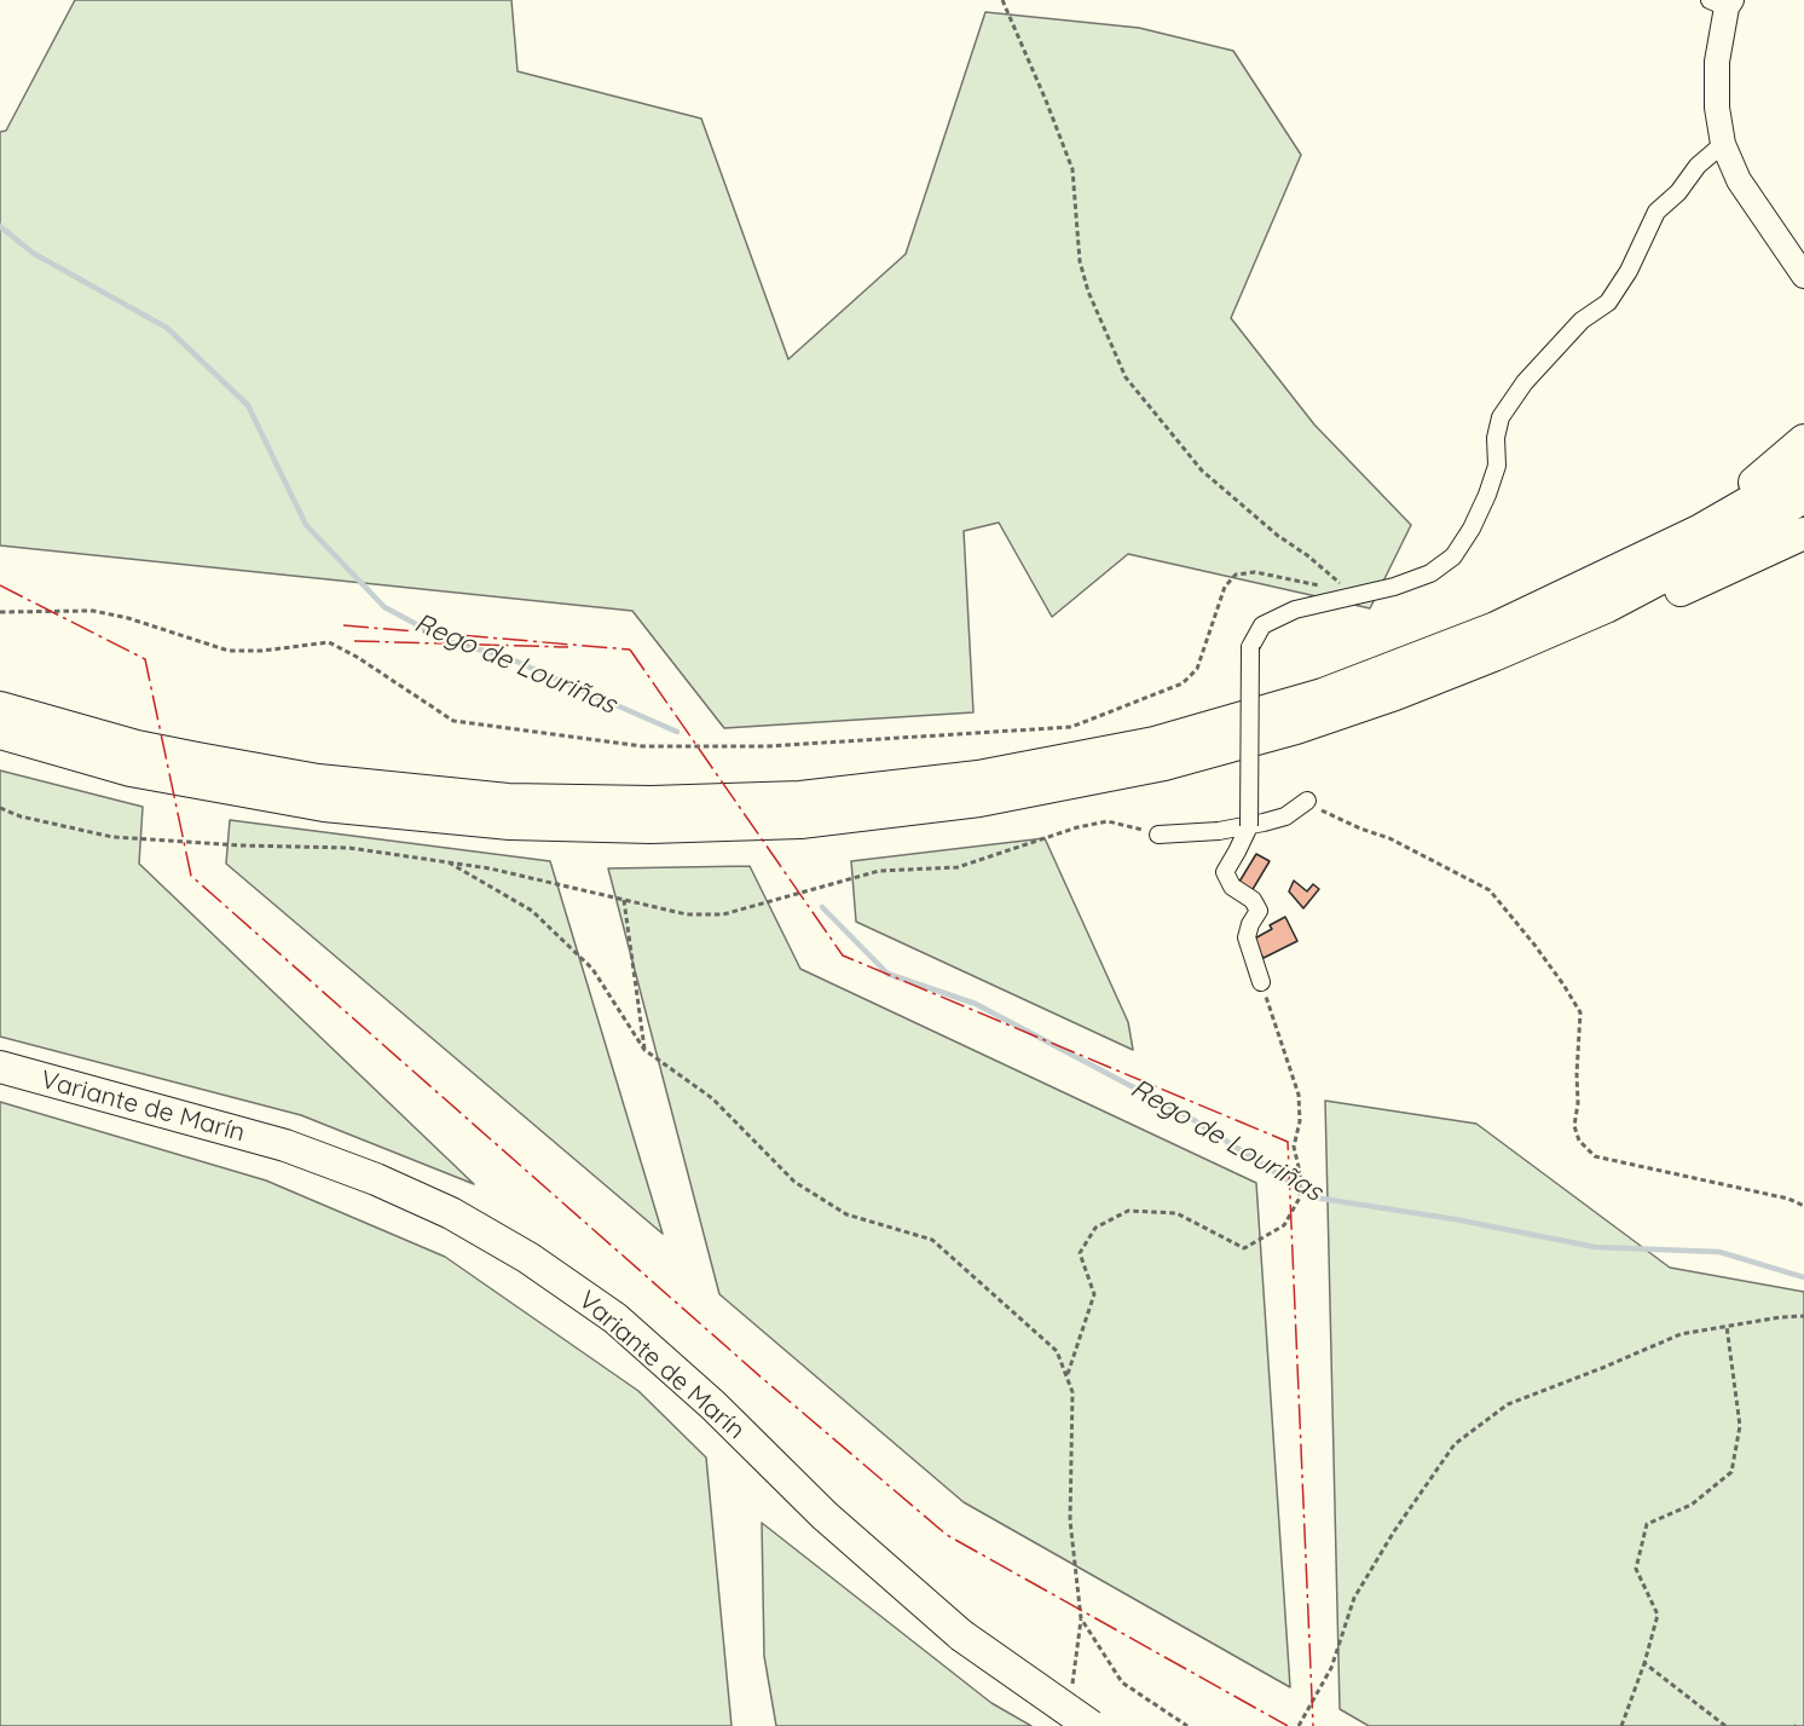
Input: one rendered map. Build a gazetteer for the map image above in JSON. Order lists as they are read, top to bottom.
{
  "streets": {
    "highway": ["Variante de Marín"]
  },
  "water": ["Rego de Louriñas"]
}
